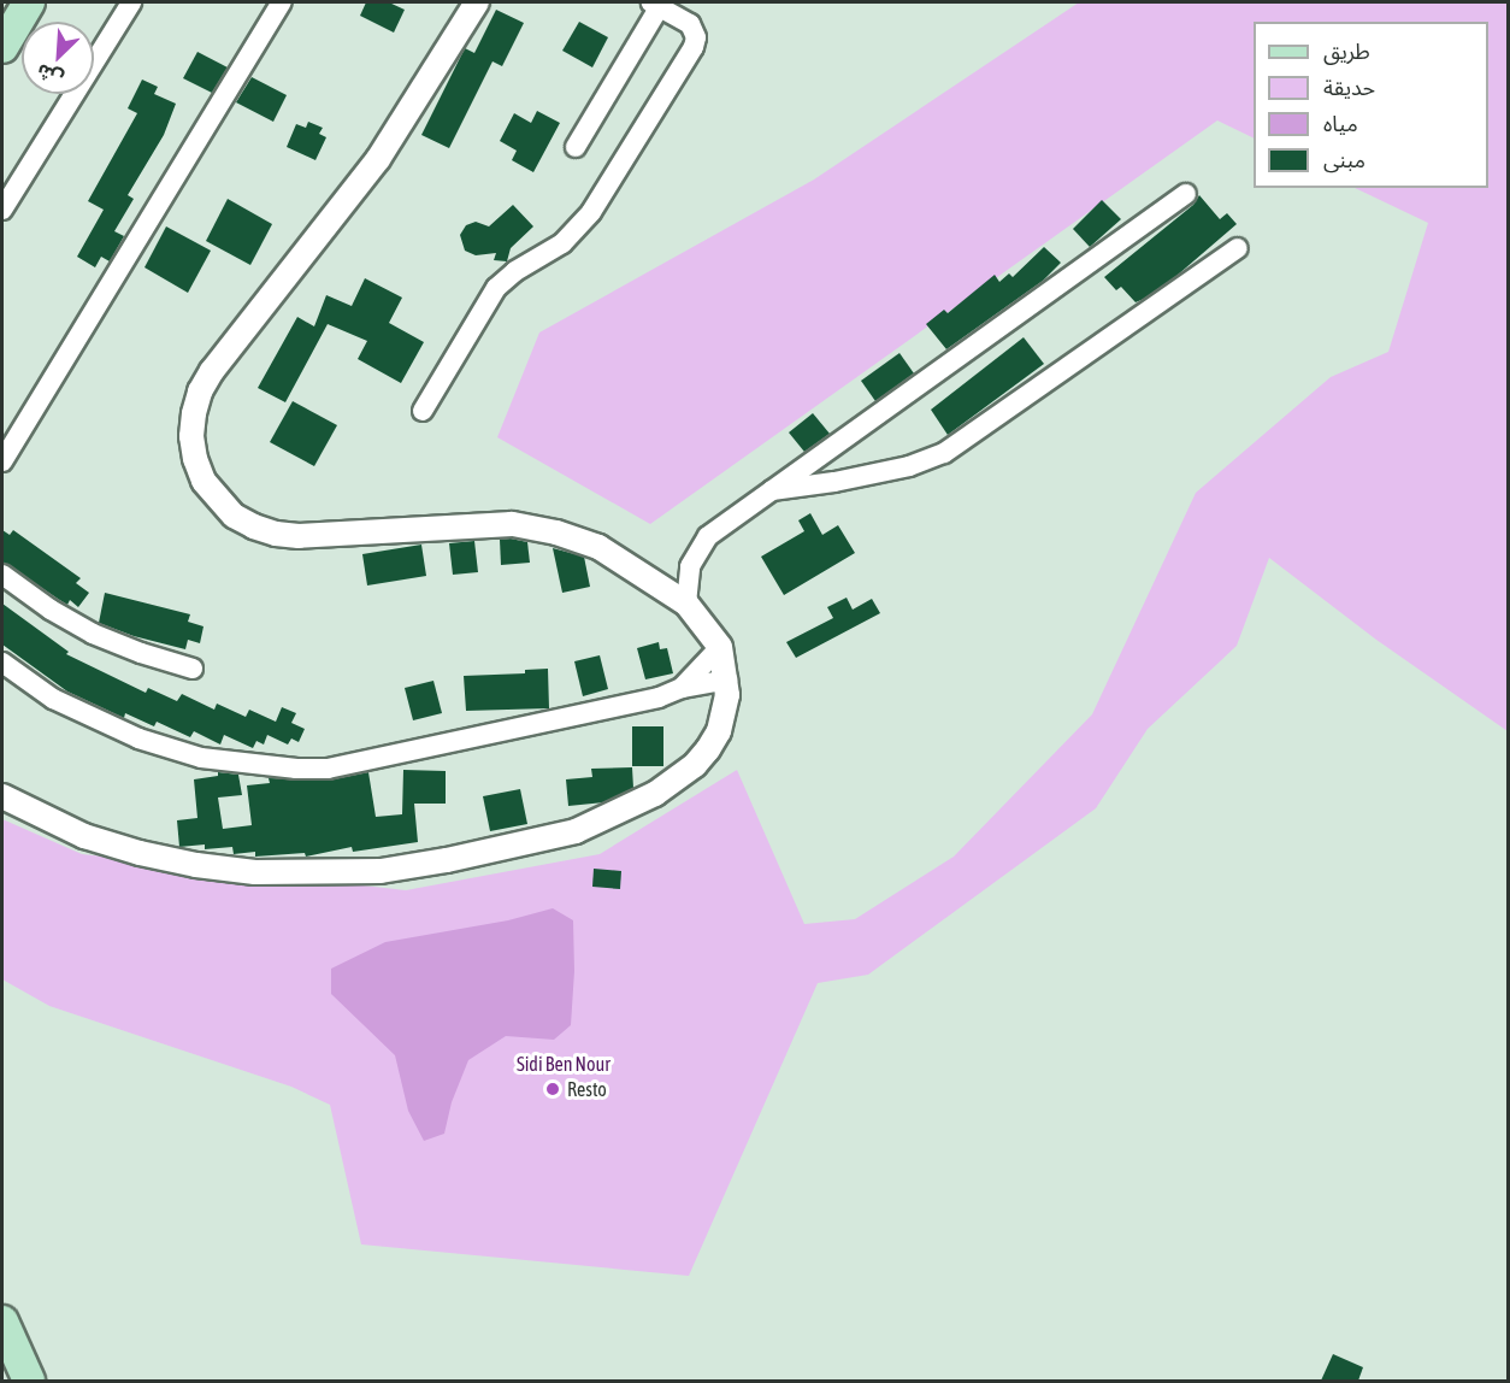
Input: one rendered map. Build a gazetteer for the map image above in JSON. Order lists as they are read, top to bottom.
{
  "parks": ["Sidi Ben Nour"],
  "places": ["Resto"],
  "legend": [
    "طريق",
    "حديقة",
    "مياه",
    "مبنى"
  ],
  "north": "bottom left"
}
